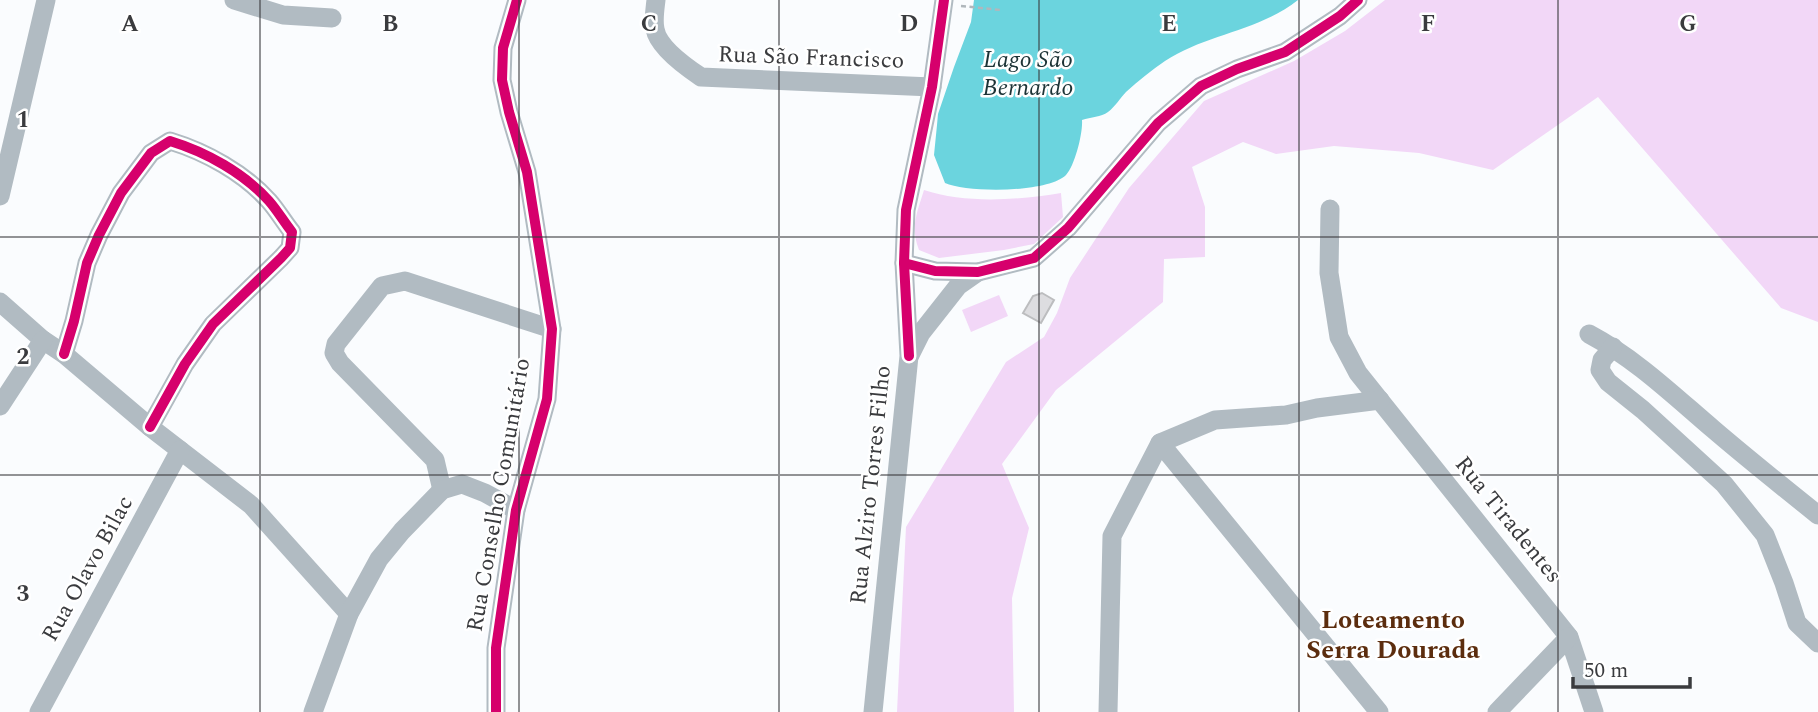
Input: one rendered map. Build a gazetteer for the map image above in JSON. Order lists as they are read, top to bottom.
{
  "streets": {
    "street": [
      "Rua São Francisco",
      "Rua Alziro Torres Filho",
      "Rua Conselho Comunitário",
      "Rua Tiradentes",
      "Rua Olavo Bilac"
    ]
  },
  "crossings": [
    ["Rua São Francisco", "Rua Alziro Torres Filho"]
  ],
  "districts": ["Loteamento Serra Dourada"],
  "water": ["Lago São Bernardo"],
  "scale_bar": "50 m",
  "grid": {
    "columns": [
      "A",
      "B",
      "C",
      "D",
      "E",
      "F",
      "G"
    ],
    "rows": ["1", "2", "3"]
  }
}
